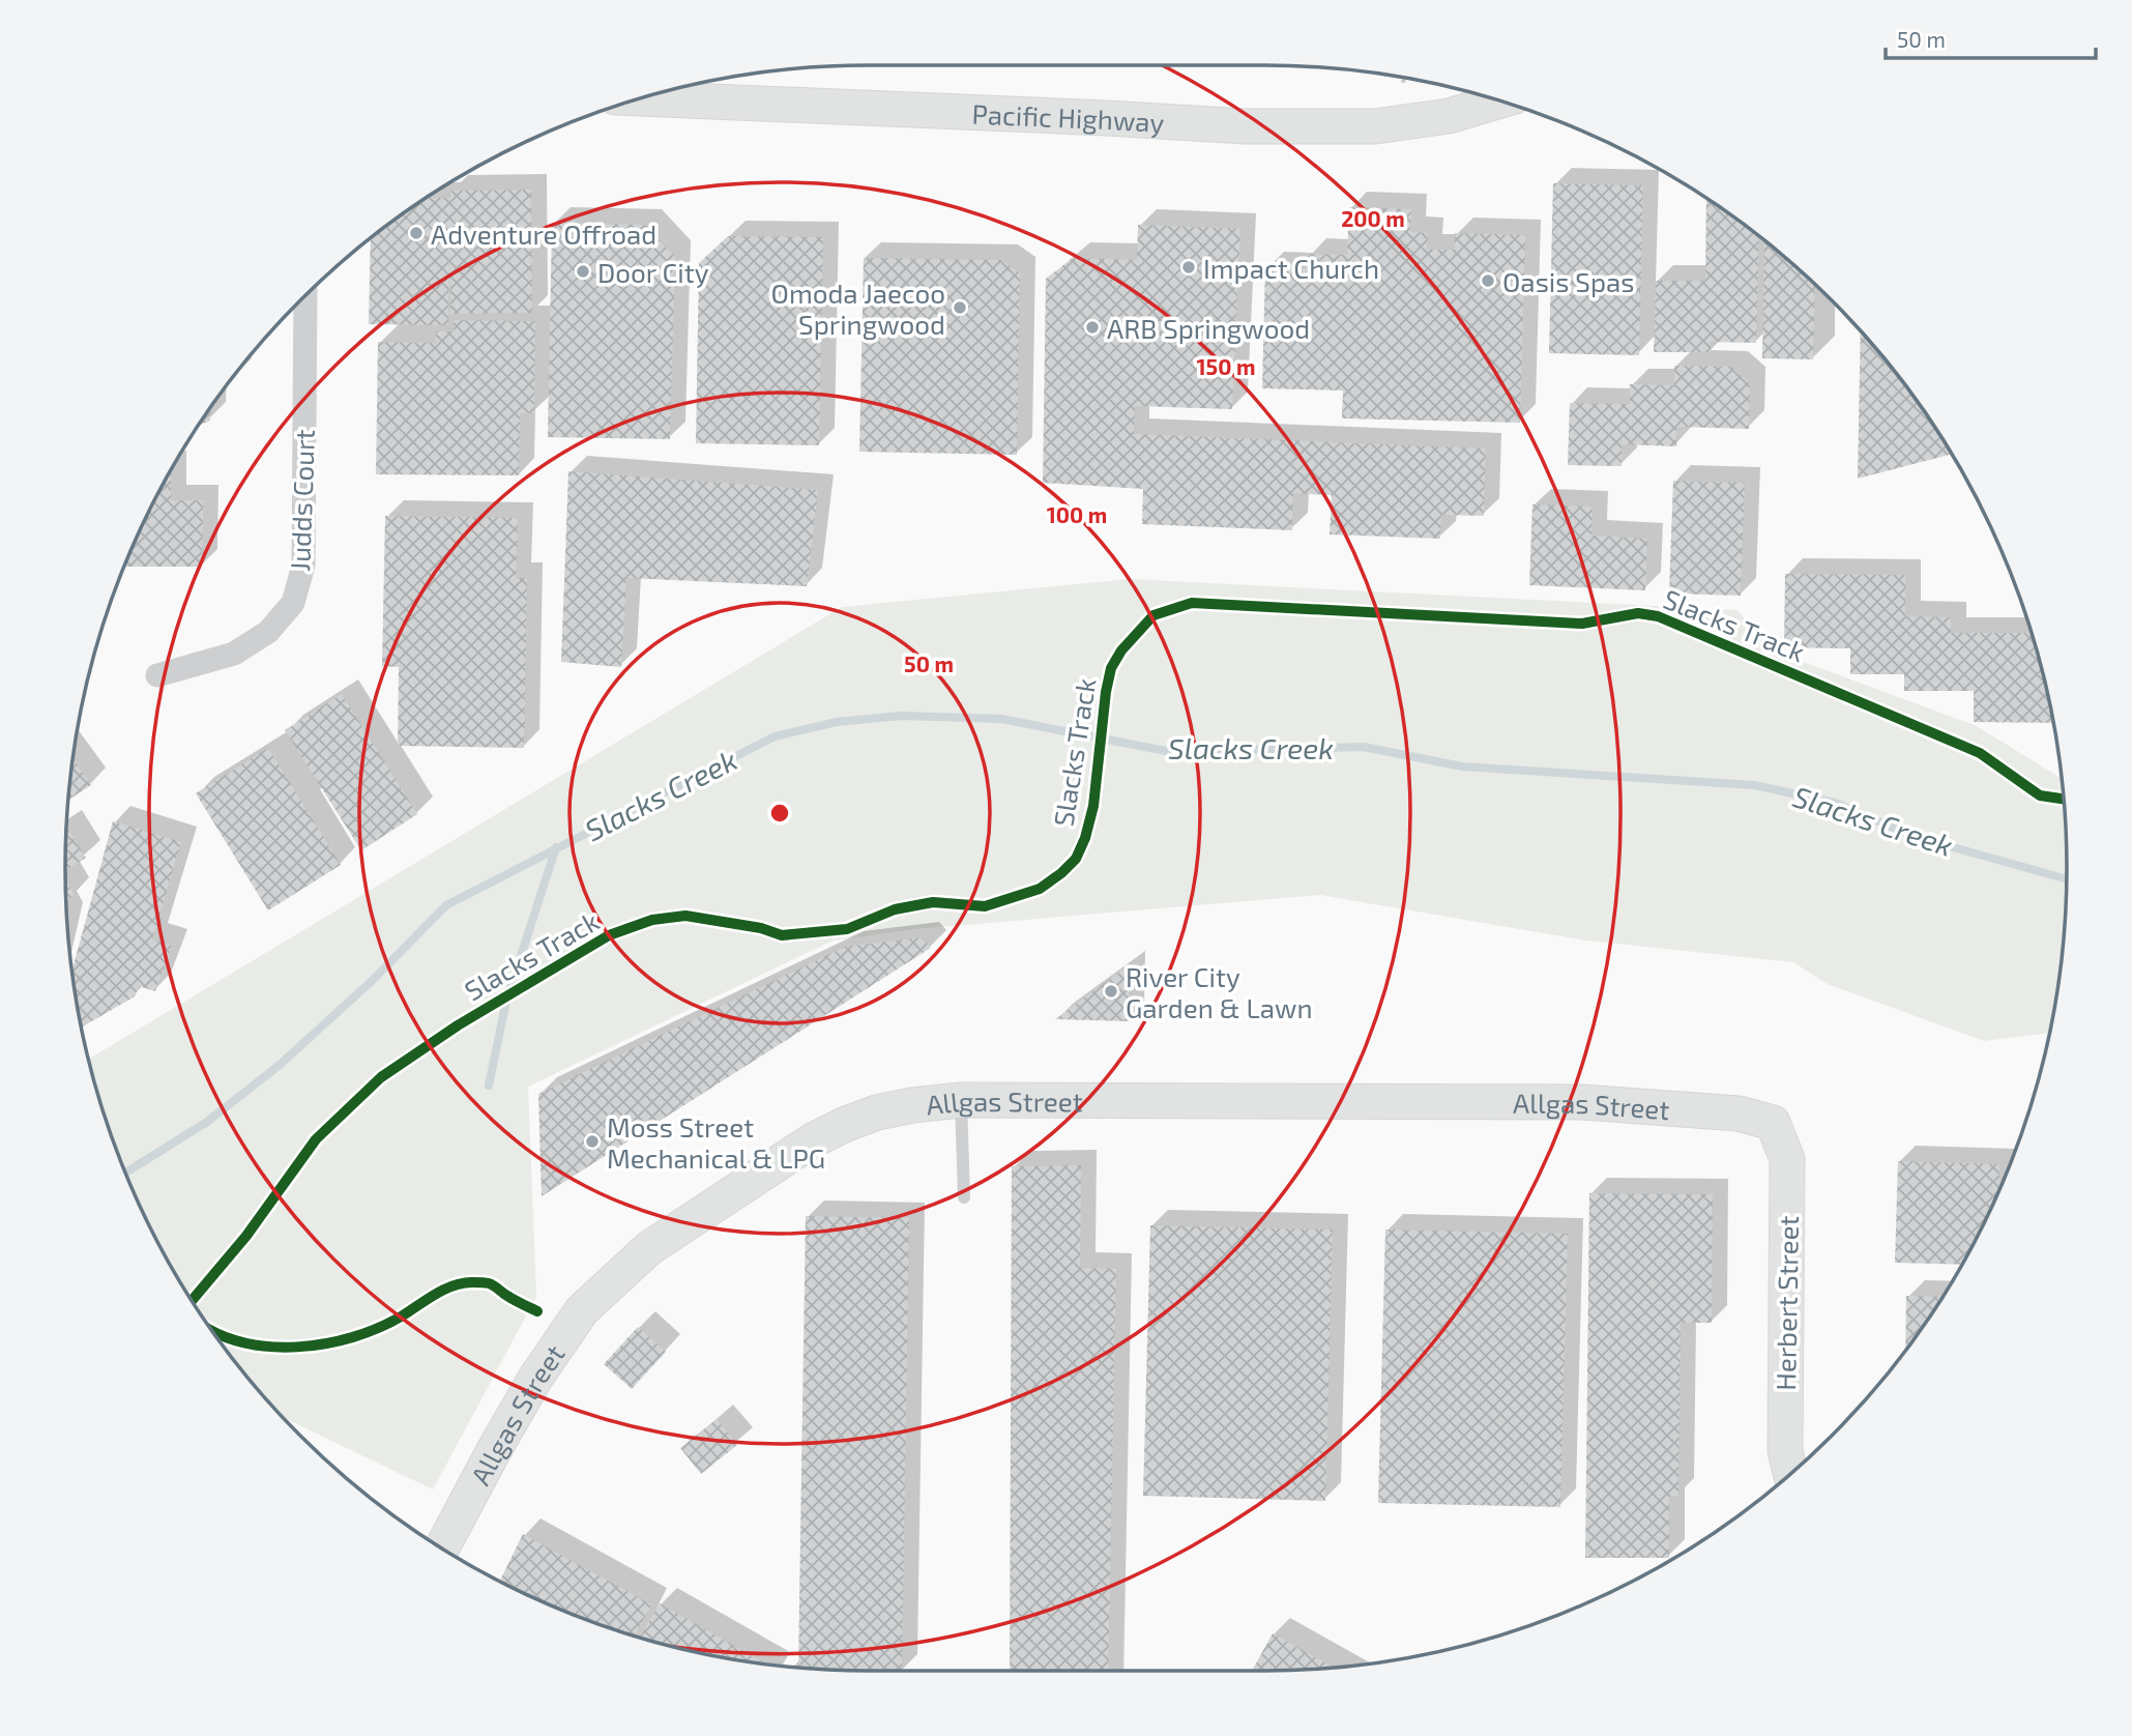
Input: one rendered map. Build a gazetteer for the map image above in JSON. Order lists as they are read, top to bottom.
{
  "streets": {
    "street": [
      "Pacific Highway",
      "Judds Court",
      "Allgas Street",
      "Herbert Street"
    ],
    "cycle path": ["Slacks Track"]
  },
  "crossings": [
    ["Allgas Street", "Herbert Street"]
  ],
  "water": ["Slacks Creek"],
  "places": [
    "Adventure Offroad",
    "Impact Church",
    "Door City",
    "Oasis Spas",
    "Omoda Jaecoo Springwood",
    "ARB Springwood",
    "River City Garden & Lawn",
    "Moss Street Mechanical & LPG"
  ],
  "scale_bar": "50 m",
  "rings": [
    "200 m",
    "150 m",
    "100 m",
    "50 m"
  ]
}
